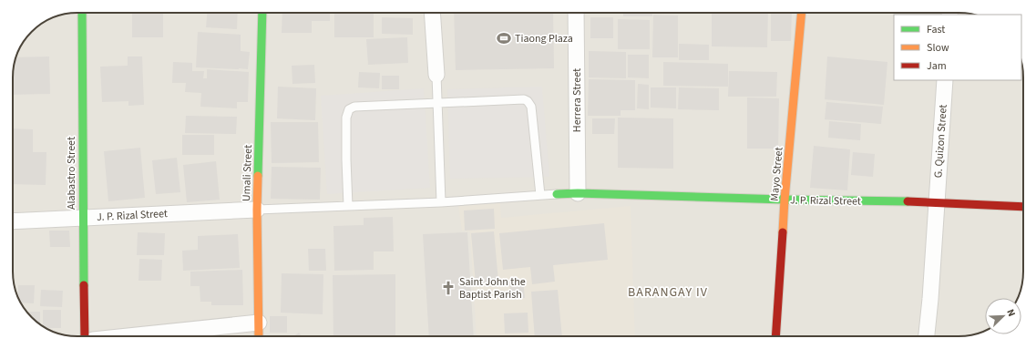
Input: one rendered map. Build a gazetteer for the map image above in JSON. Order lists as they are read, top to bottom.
{
  "streets": {
    "street": [
      "Herrera Street",
      "G. Quizon Street",
      "Alabastro Street",
      "Umali Street",
      "Mayo Street",
      "J. P. Rizal Street"
    ]
  },
  "crossings": [
    ["Herrera Street", "J. P. Rizal Street"],
    ["G. Quizon Street", "J. P. Rizal Street"],
    ["Alabastro Street", "J. P. Rizal Street"],
    ["Umali Street", "J. P. Rizal Street"],
    ["Mayo Street", "J. P. Rizal Street"]
  ],
  "districts": ["BARANGAY IV"],
  "places": {
    "sports": ["Tiaong Plaza"],
    "church": ["Saint John the Baptist Parish"]
  },
  "legend": ["Fast", "Slow", "Jam"],
  "north": "top right"
}
